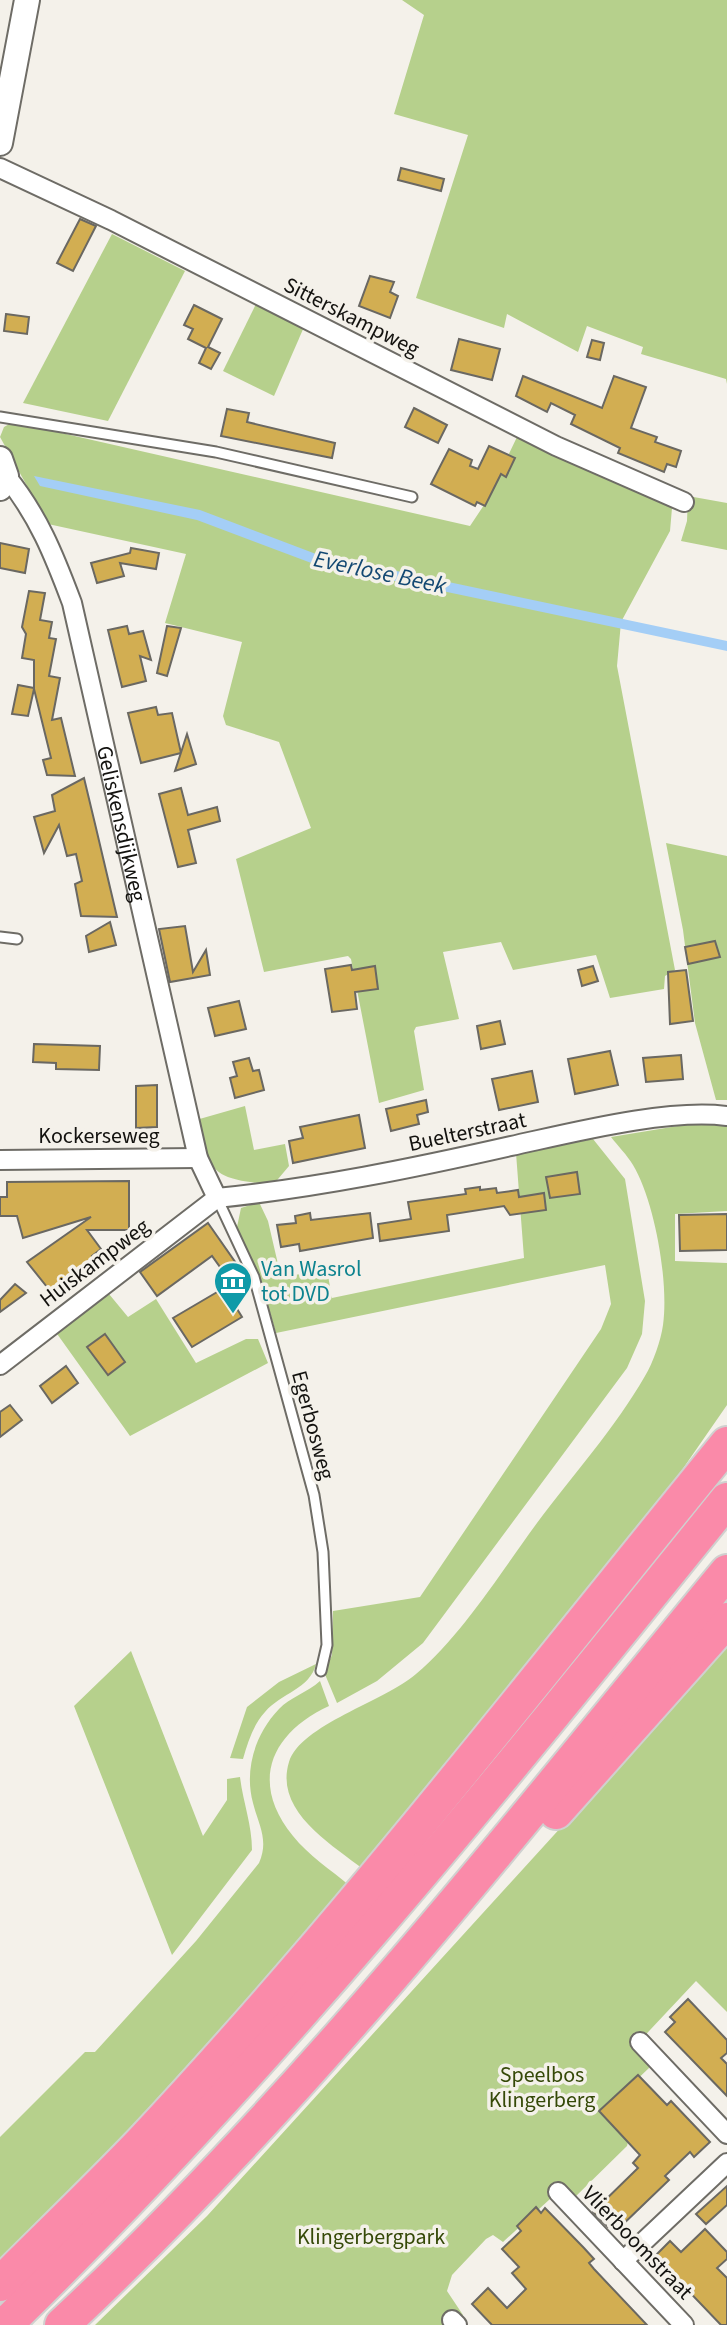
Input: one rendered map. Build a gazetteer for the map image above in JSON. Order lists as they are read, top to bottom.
{
  "streets": {
    "street": [
      "Sitterskampweg",
      "Geliskensdijkweg",
      "Buelterstraat",
      "Kockerseweg",
      "Huiskampweg",
      "Vlierboomstraat"
    ],
    "lane": ["Egerbosweg"]
  },
  "crossings": [
    ["Geliskensdijkweg", "Buelterstraat"],
    ["Geliskensdijkweg", "Kockerseweg"],
    ["Geliskensdijkweg", "Huiskampweg"],
    ["Geliskensdijkweg", "Egerbosweg"],
    ["Buelterstraat", "Huiskampweg"],
    ["Buelterstraat", "Egerbosweg"],
    ["Huiskampweg", "Egerbosweg"]
  ],
  "water": ["Everlose Beek"],
  "parks": ["Speelbos Klingerberg", "Klingerbergpark"],
  "places": {
    "museum": ["Van Wasrol tot DVD"]
  }
}
